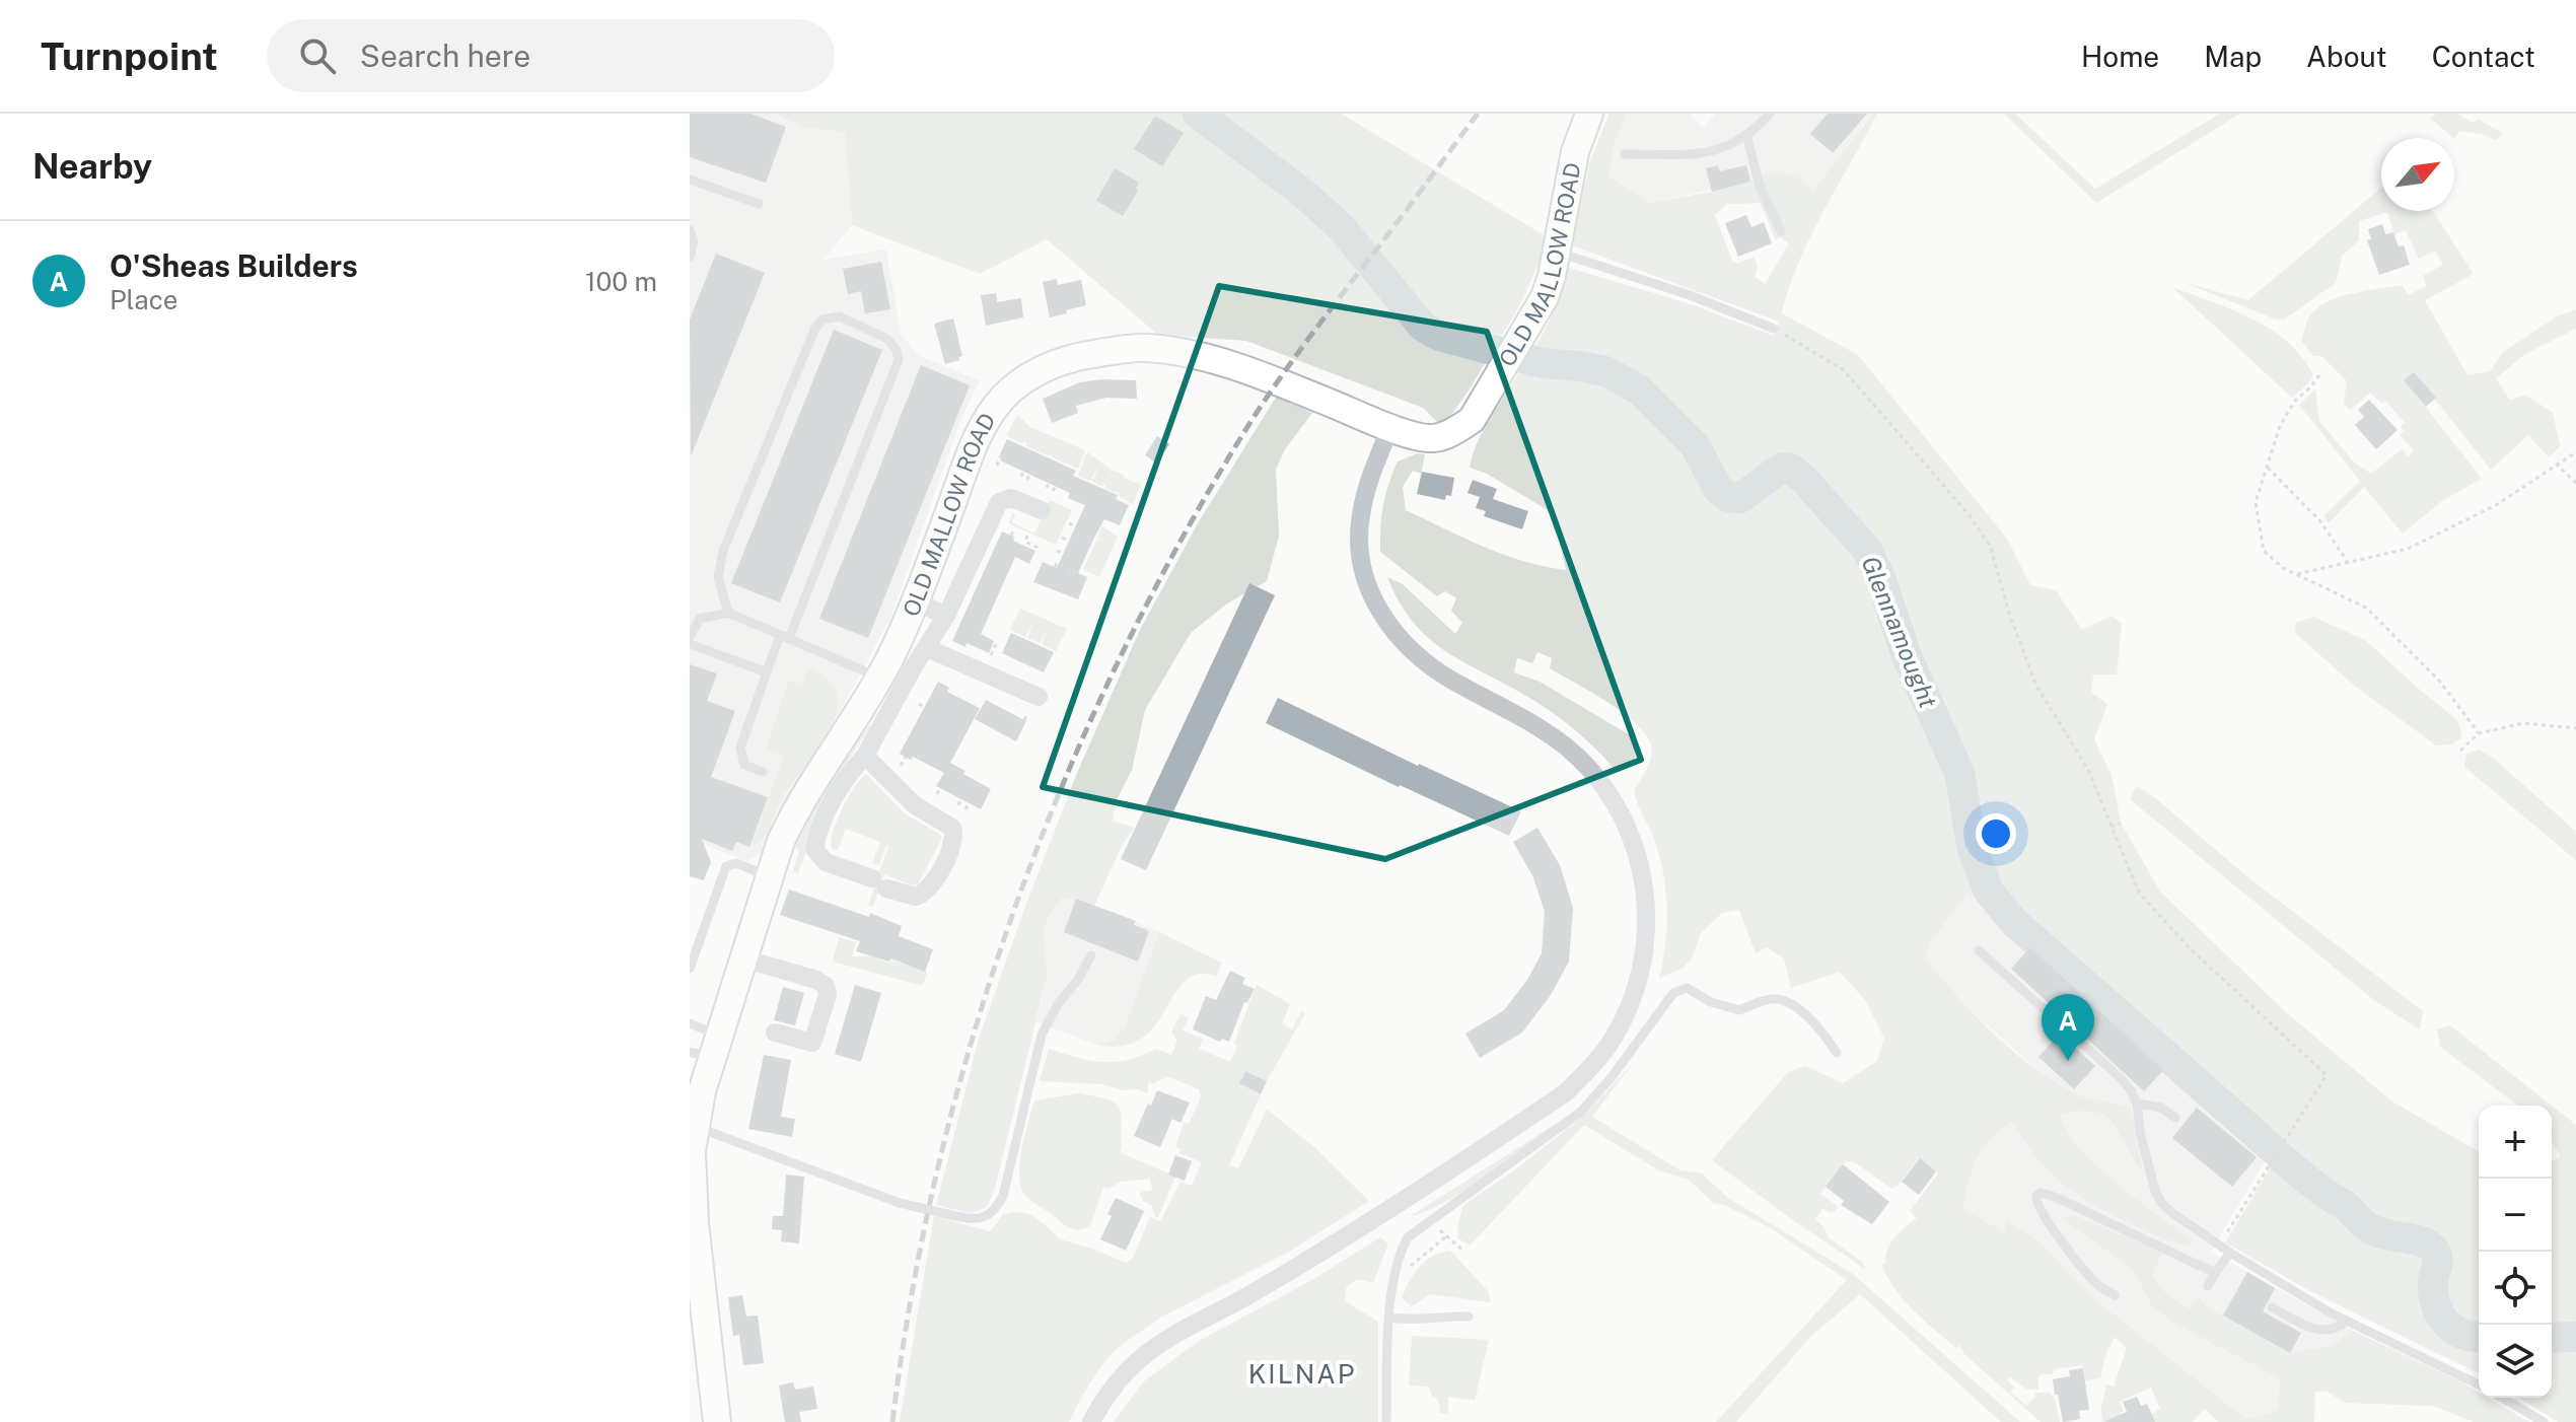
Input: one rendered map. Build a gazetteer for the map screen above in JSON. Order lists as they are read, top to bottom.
{
  "streets": {
    "street": ["OLD MALLOW ROAD"]
  },
  "districts": ["KILNAP"],
  "water": ["Glennamought"],
  "north": "top right",
  "page": {
    "header": "Turnpoint",
    "search": "Search here",
    "nav": [
      "Home",
      "Map",
      "About",
      "Contact"
    ],
    "heading": "Nearby",
    "list": [
      {
        "mark": "A",
        "name": "O'Sheas Builders",
        "note": "Place",
        "value": "100 m"
      }
    ],
    "pins": "A",
    "map_buttons": ["+", "−"]
  }
}
